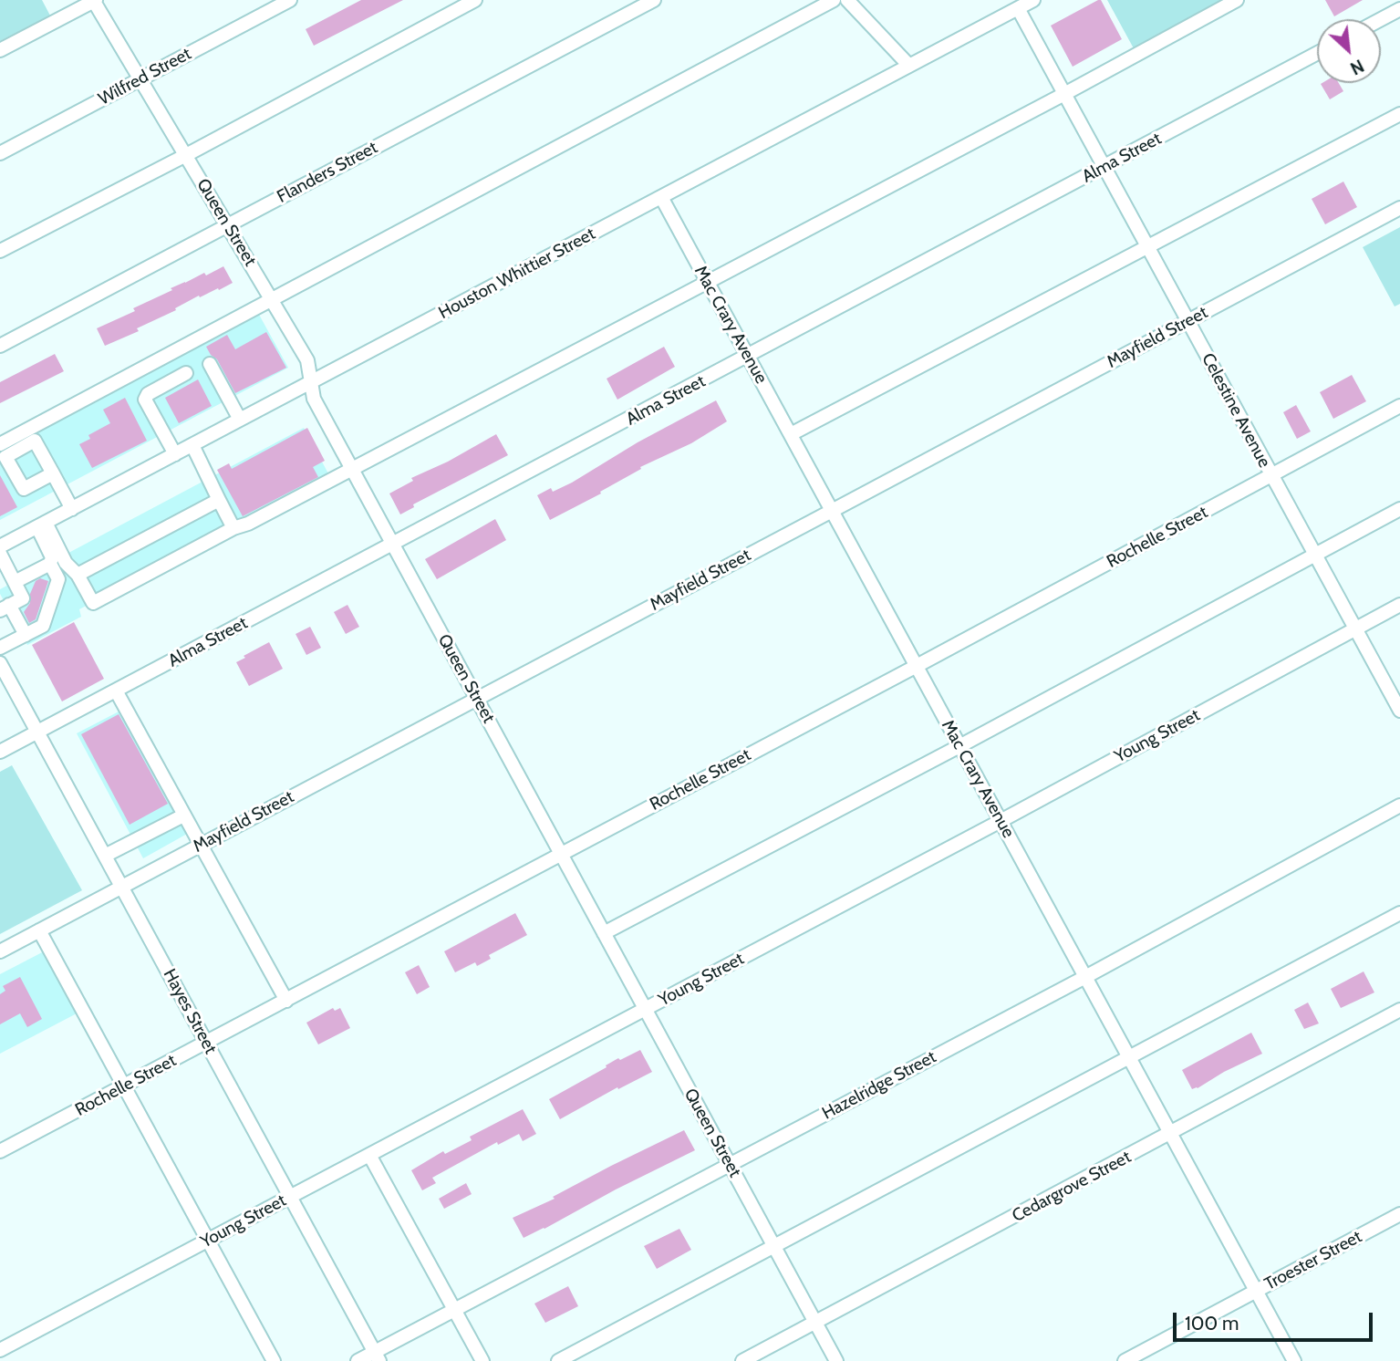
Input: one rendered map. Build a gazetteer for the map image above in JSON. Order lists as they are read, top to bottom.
{
  "streets": {
    "street": [
      "Wilfred Street",
      "Alma Street",
      "Flanders Street",
      "Queen Street",
      "Houston Whittier Street",
      "Mac Crary Avenue",
      "Mayfield Street",
      "Celestine Avenue",
      "Rochelle Street",
      "Young Street",
      "Hayes Street",
      "Hazelridge Street",
      "Cedargrove Street",
      "Troester Street"
    ]
  },
  "crossings": [
    ["Wilfred Street", "Queen Street"],
    ["Alma Street", "Queen Street"],
    ["Alma Street", "Mac Crary Avenue"],
    ["Alma Street", "Celestine Avenue"],
    ["Alma Street", "Hayes Street"],
    ["Flanders Street", "Queen Street"],
    ["Queen Street", "Houston Whittier Street"],
    ["Queen Street", "Mayfield Street"],
    ["Queen Street", "Rochelle Street"],
    ["Queen Street", "Young Street"],
    ["Queen Street", "Hazelridge Street"],
    ["Queen Street", "Cedargrove Street"],
    ["Houston Whittier Street", "Mac Crary Avenue"],
    ["Houston Whittier Street", "Celestine Avenue"],
    ["Mac Crary Avenue", "Mayfield Street"],
    ["Mac Crary Avenue", "Rochelle Street"],
    ["Mac Crary Avenue", "Young Street"],
    ["Mac Crary Avenue", "Hazelridge Street"],
    ["Mac Crary Avenue", "Cedargrove Street"],
    ["Mac Crary Avenue", "Troester Street"],
    ["Mayfield Street", "Celestine Avenue"],
    ["Mayfield Street", "Hayes Street"],
    ["Celestine Avenue", "Rochelle Street"],
    ["Celestine Avenue", "Young Street"],
    ["Rochelle Street", "Hayes Street"],
    ["Young Street", "Hayes Street"],
    ["Hayes Street", "Hazelridge Street"]
  ],
  "scale_bar": "100 m",
  "north": "bottom right"
}
